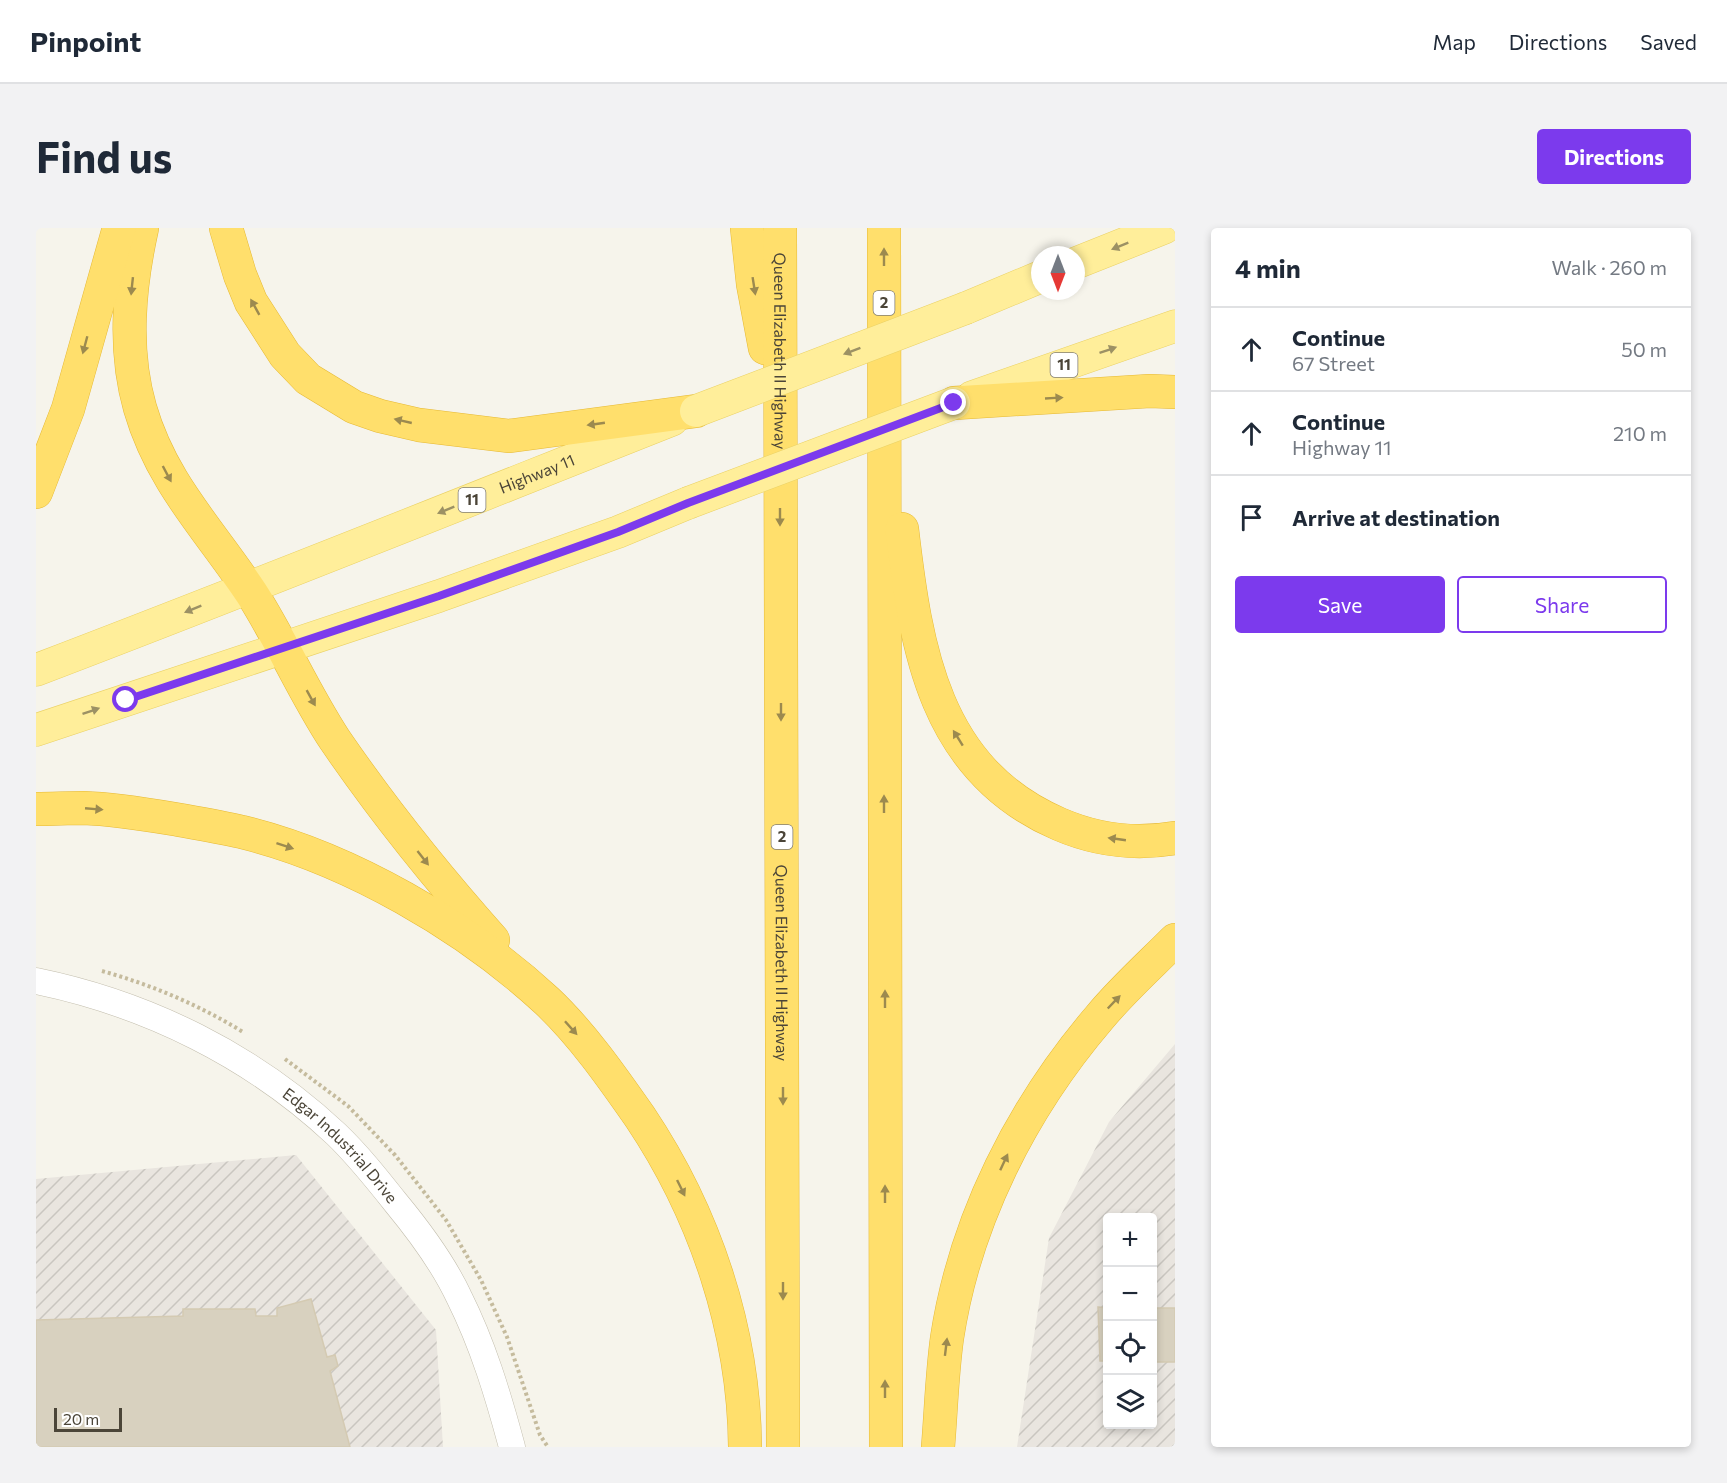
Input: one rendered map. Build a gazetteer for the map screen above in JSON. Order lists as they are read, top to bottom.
{
  "streets": {
    "highway": ["2", "Queen Elizabeth II Highway"],
    "main road": ["11", "Highway 11"],
    "street": ["Edgar Industrial Drive"]
  },
  "scale_bar": "20 m",
  "north": "bottom",
  "page": {
    "header": "Pinpoint",
    "nav": ["Map", "Directions", "Saved"],
    "buttons": [
      "Directions",
      ["Save", "Share"]
    ],
    "title": "Find us",
    "heading": ["4 min", "Walk · 260 m"],
    "list": [
      ["Continue", "67 Street", "50 m"],
      ["Continue", "Highway 11", "210 m"],
      "Arrive at destination"
    ],
    "map_buttons": ["+", "−"],
    "scale": "20 m"
  }
}
